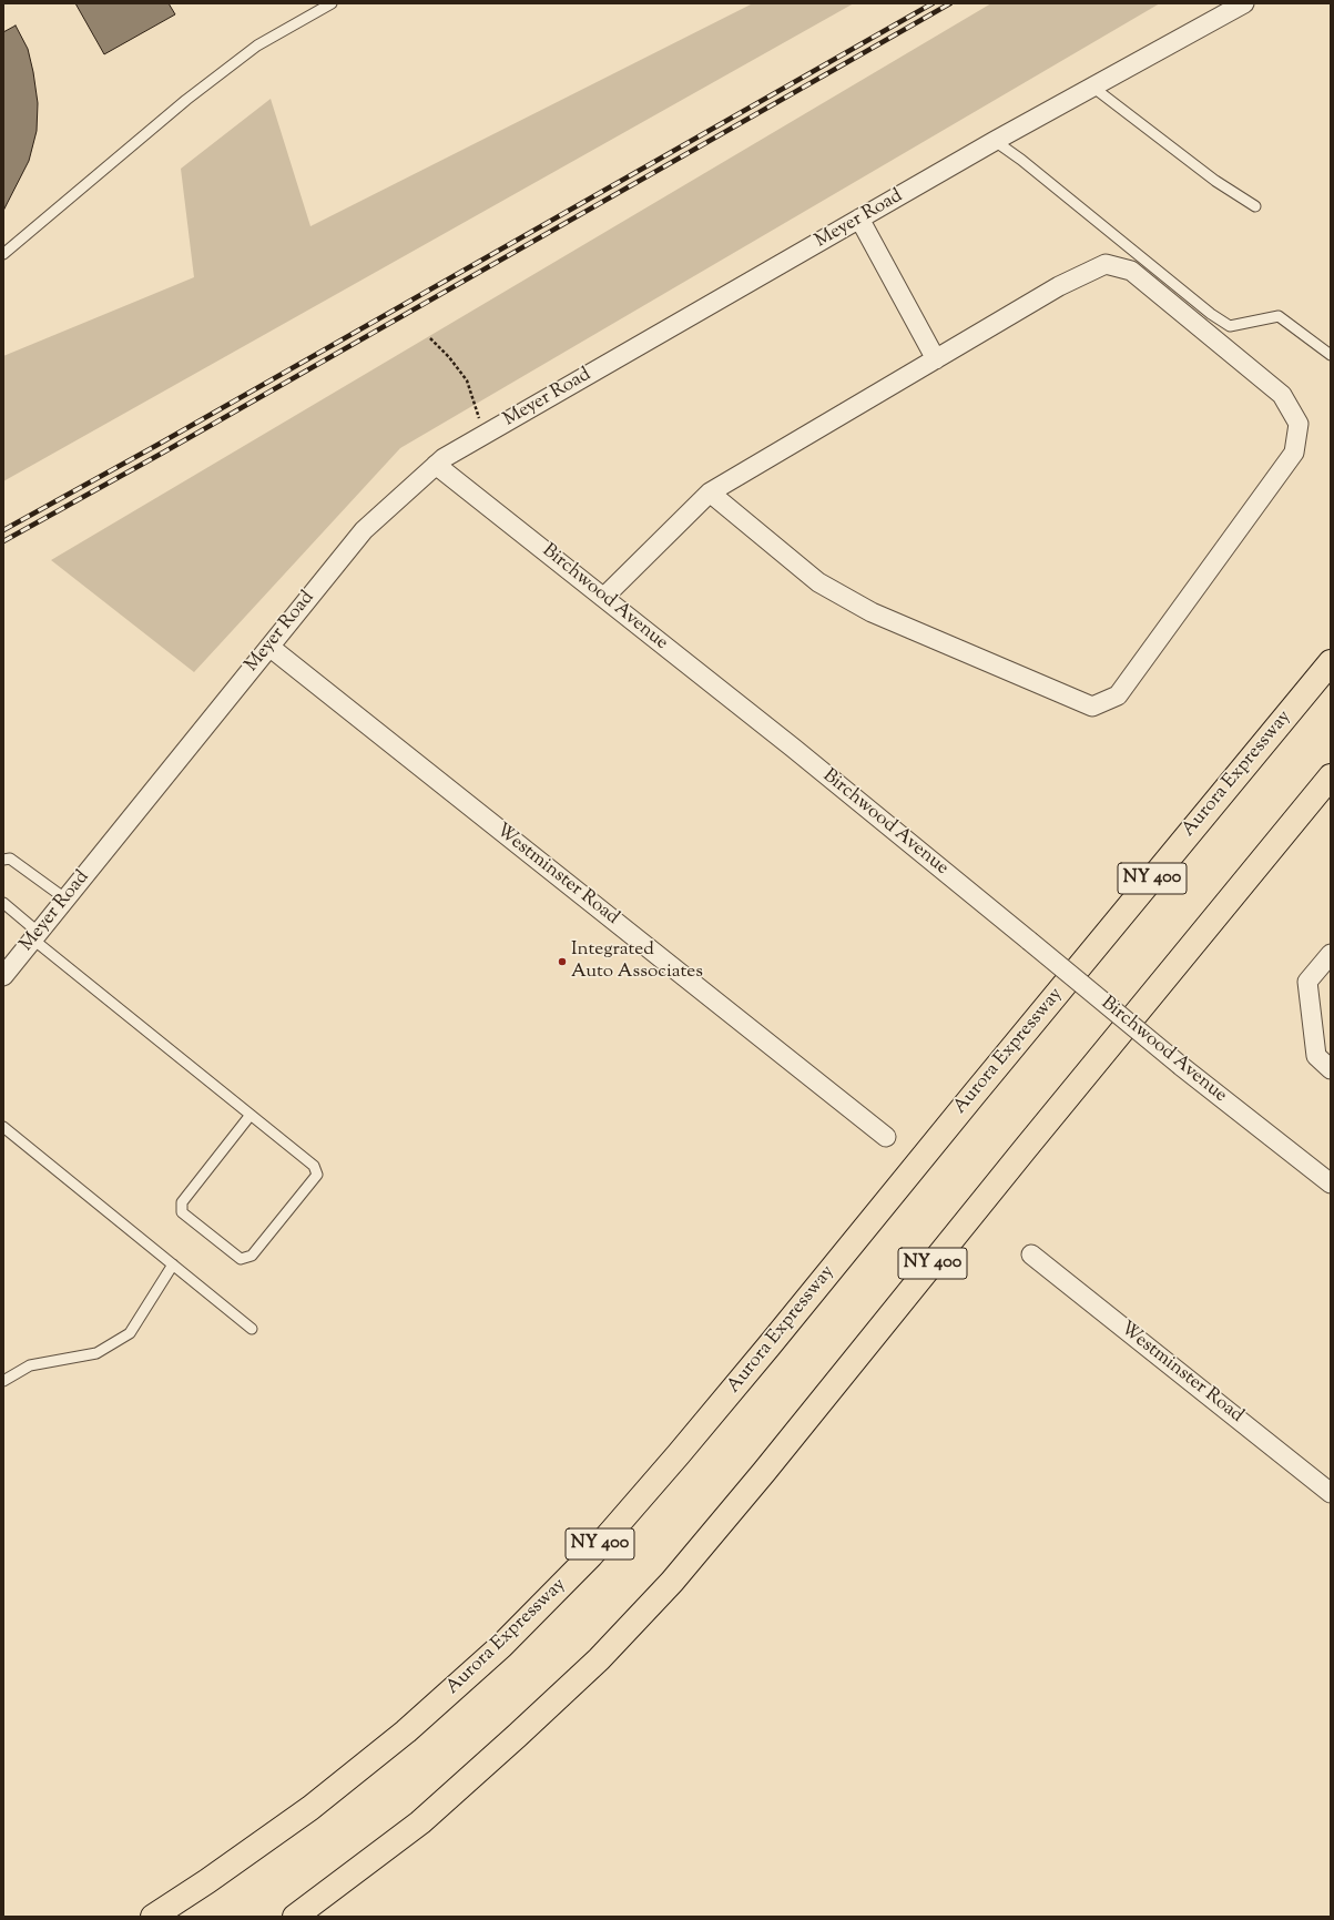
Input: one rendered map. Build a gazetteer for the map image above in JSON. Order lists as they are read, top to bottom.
{
  "streets": {
    "highway": ["Aurora Expressway", "NY 400"],
    "street": ["Meyer Road", "Birchwood Avenue", "Westminster Road"]
  },
  "crossings": [
    ["Meyer Road", "Birchwood Avenue"],
    ["Meyer Road", "Westminster Road"]
  ],
  "places": ["Integrated Auto Associates"]
}
